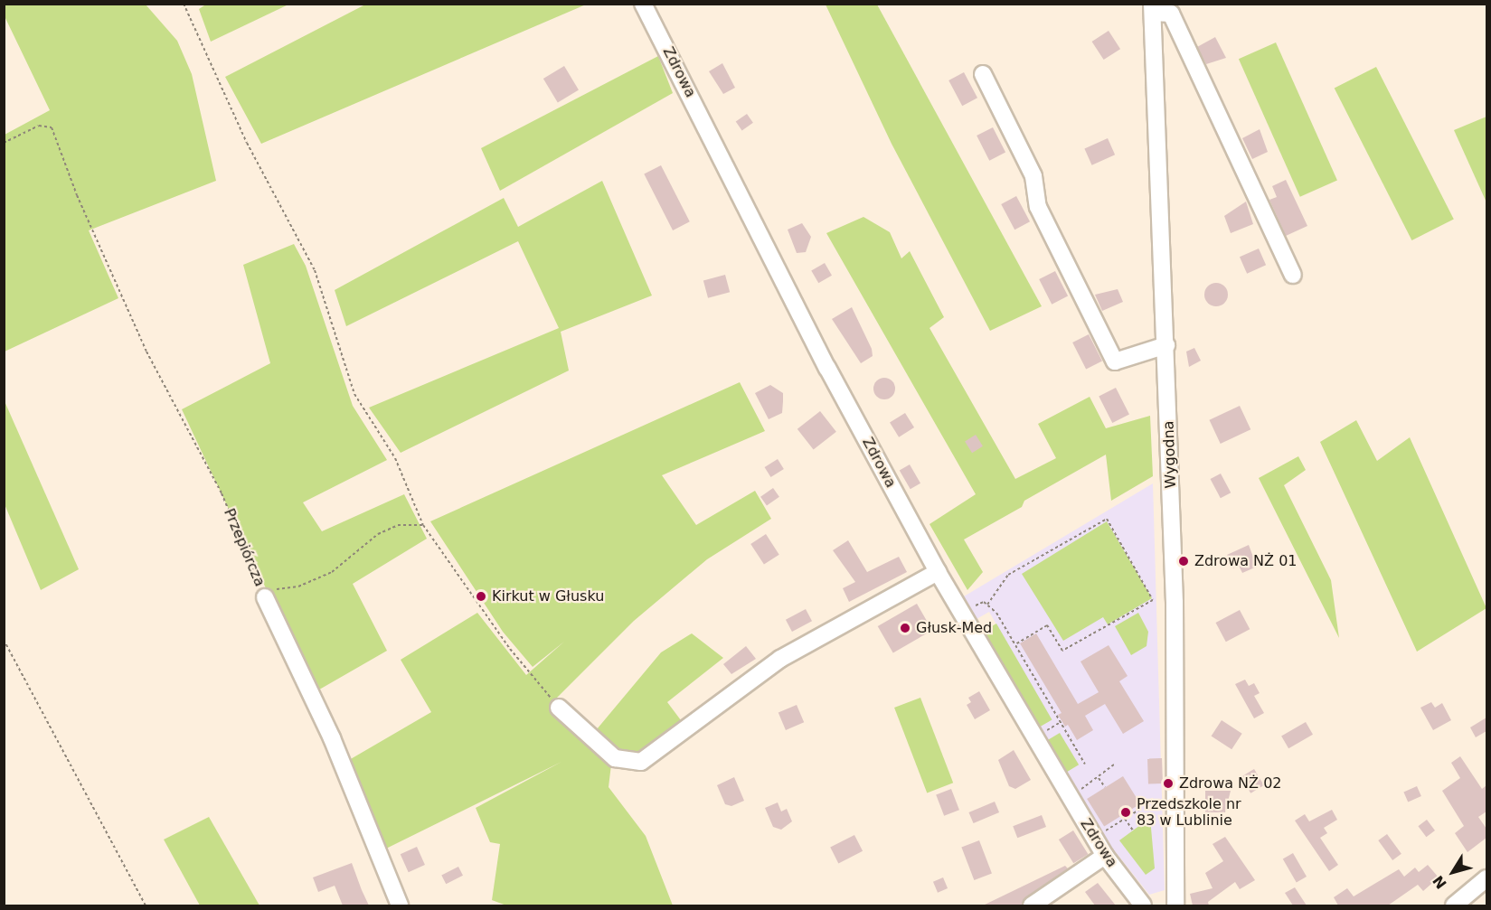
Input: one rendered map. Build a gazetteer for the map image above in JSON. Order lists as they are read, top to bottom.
{
  "streets": {
    "street": ["Zdrowa", "Wygodna", "Przepiórcza"]
  },
  "places": [
    "Zdrowa NŻ 01",
    "Kirkut w Głusku",
    "Głusk-Med",
    "Zdrowa NŻ 02",
    "Przedszkole nr 83 w Lublinie"
  ],
  "north": "bottom left"
}
